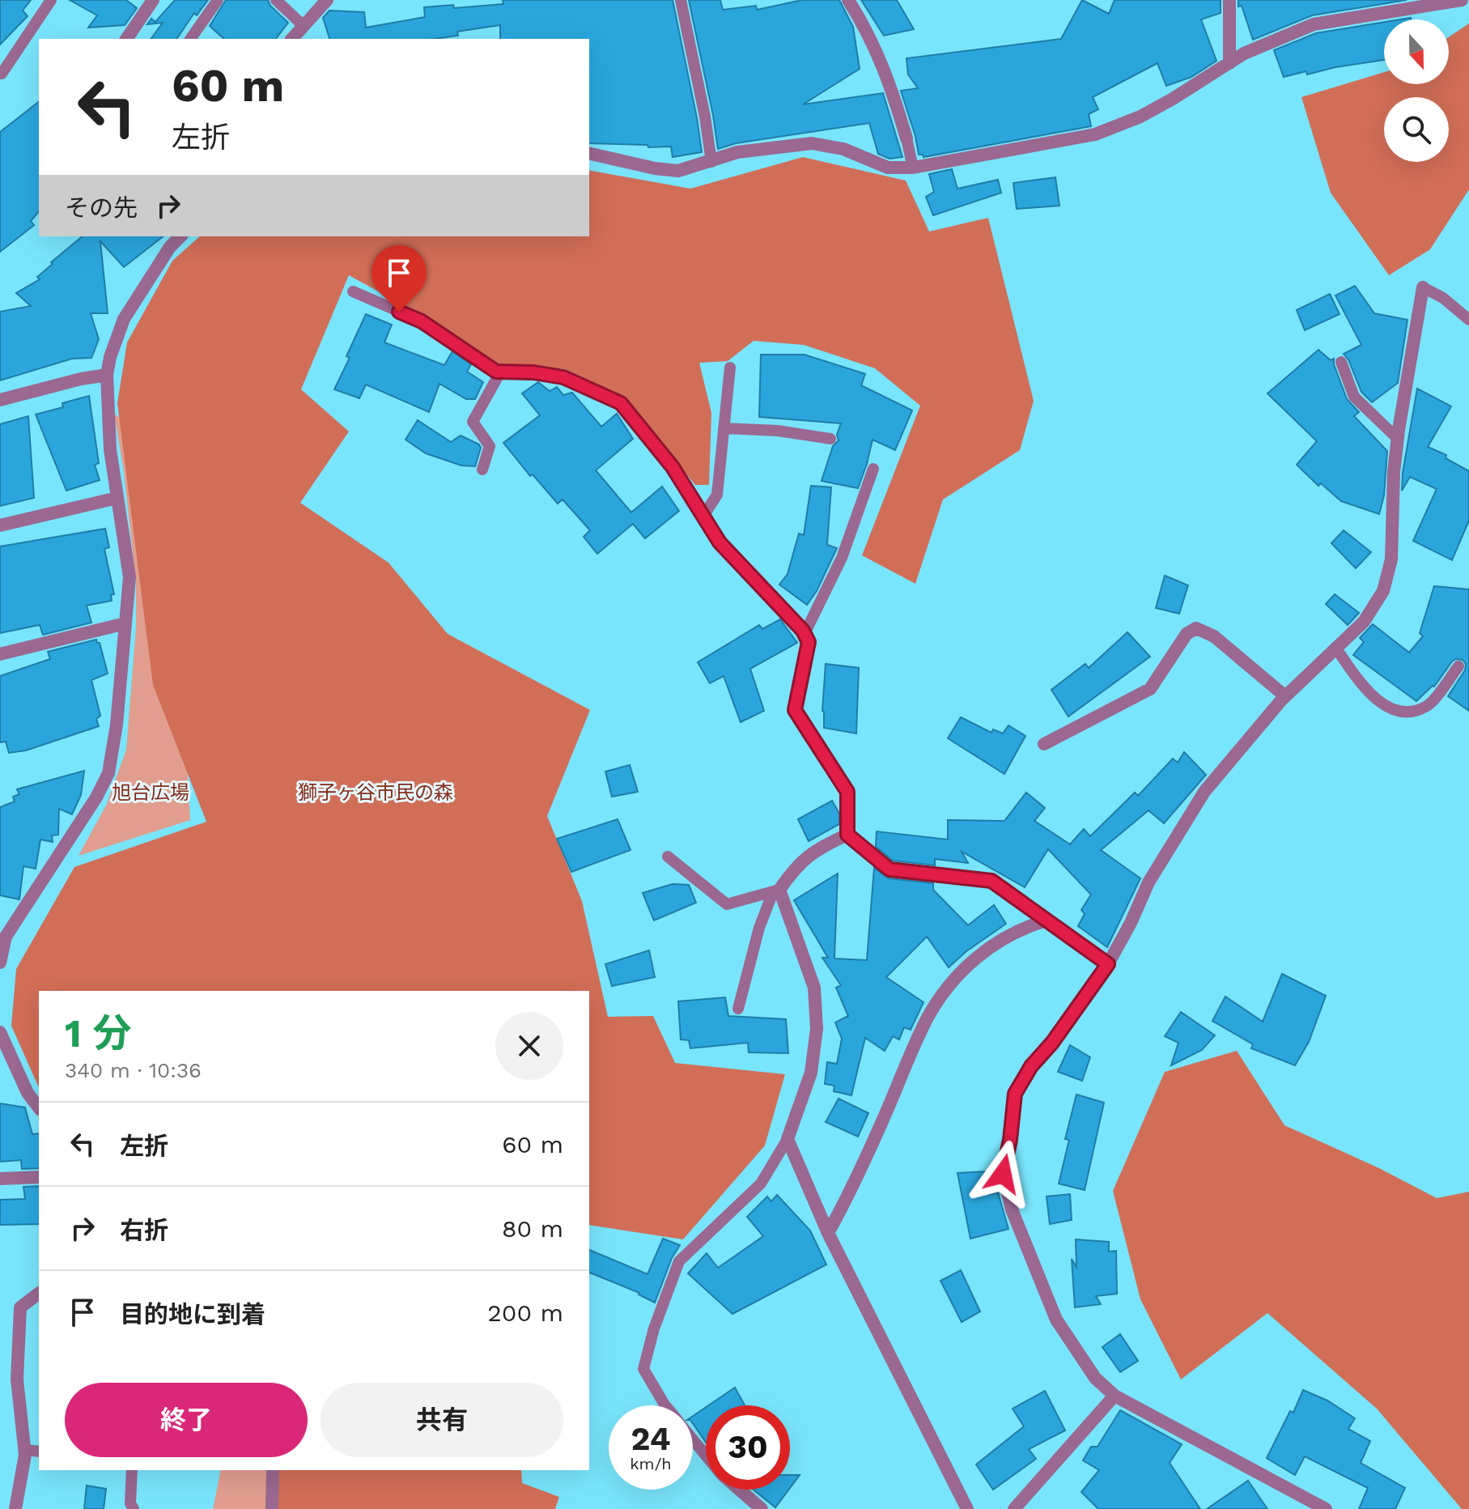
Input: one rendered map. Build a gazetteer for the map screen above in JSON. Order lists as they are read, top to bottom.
{
  "parks": ["旭台広場", "獅子ヶ谷市民の森"],
  "north": "bottom",
  "page": {
    "turn": ["60 m", "左折"],
    "then": "その先",
    "heading": ["1 分", "340 m · 10:36"],
    "list": [
      {
        "name": "左折",
        "value": "60 m"
      },
      {
        "name": "右折",
        "value": "80 m"
      },
      {
        "name": "目的地に到着",
        "value": "200 m"
      }
    ],
    "buttons": ["終了", "共有"],
    "speed": "24 km/h",
    "limit": "30"
  }
}
